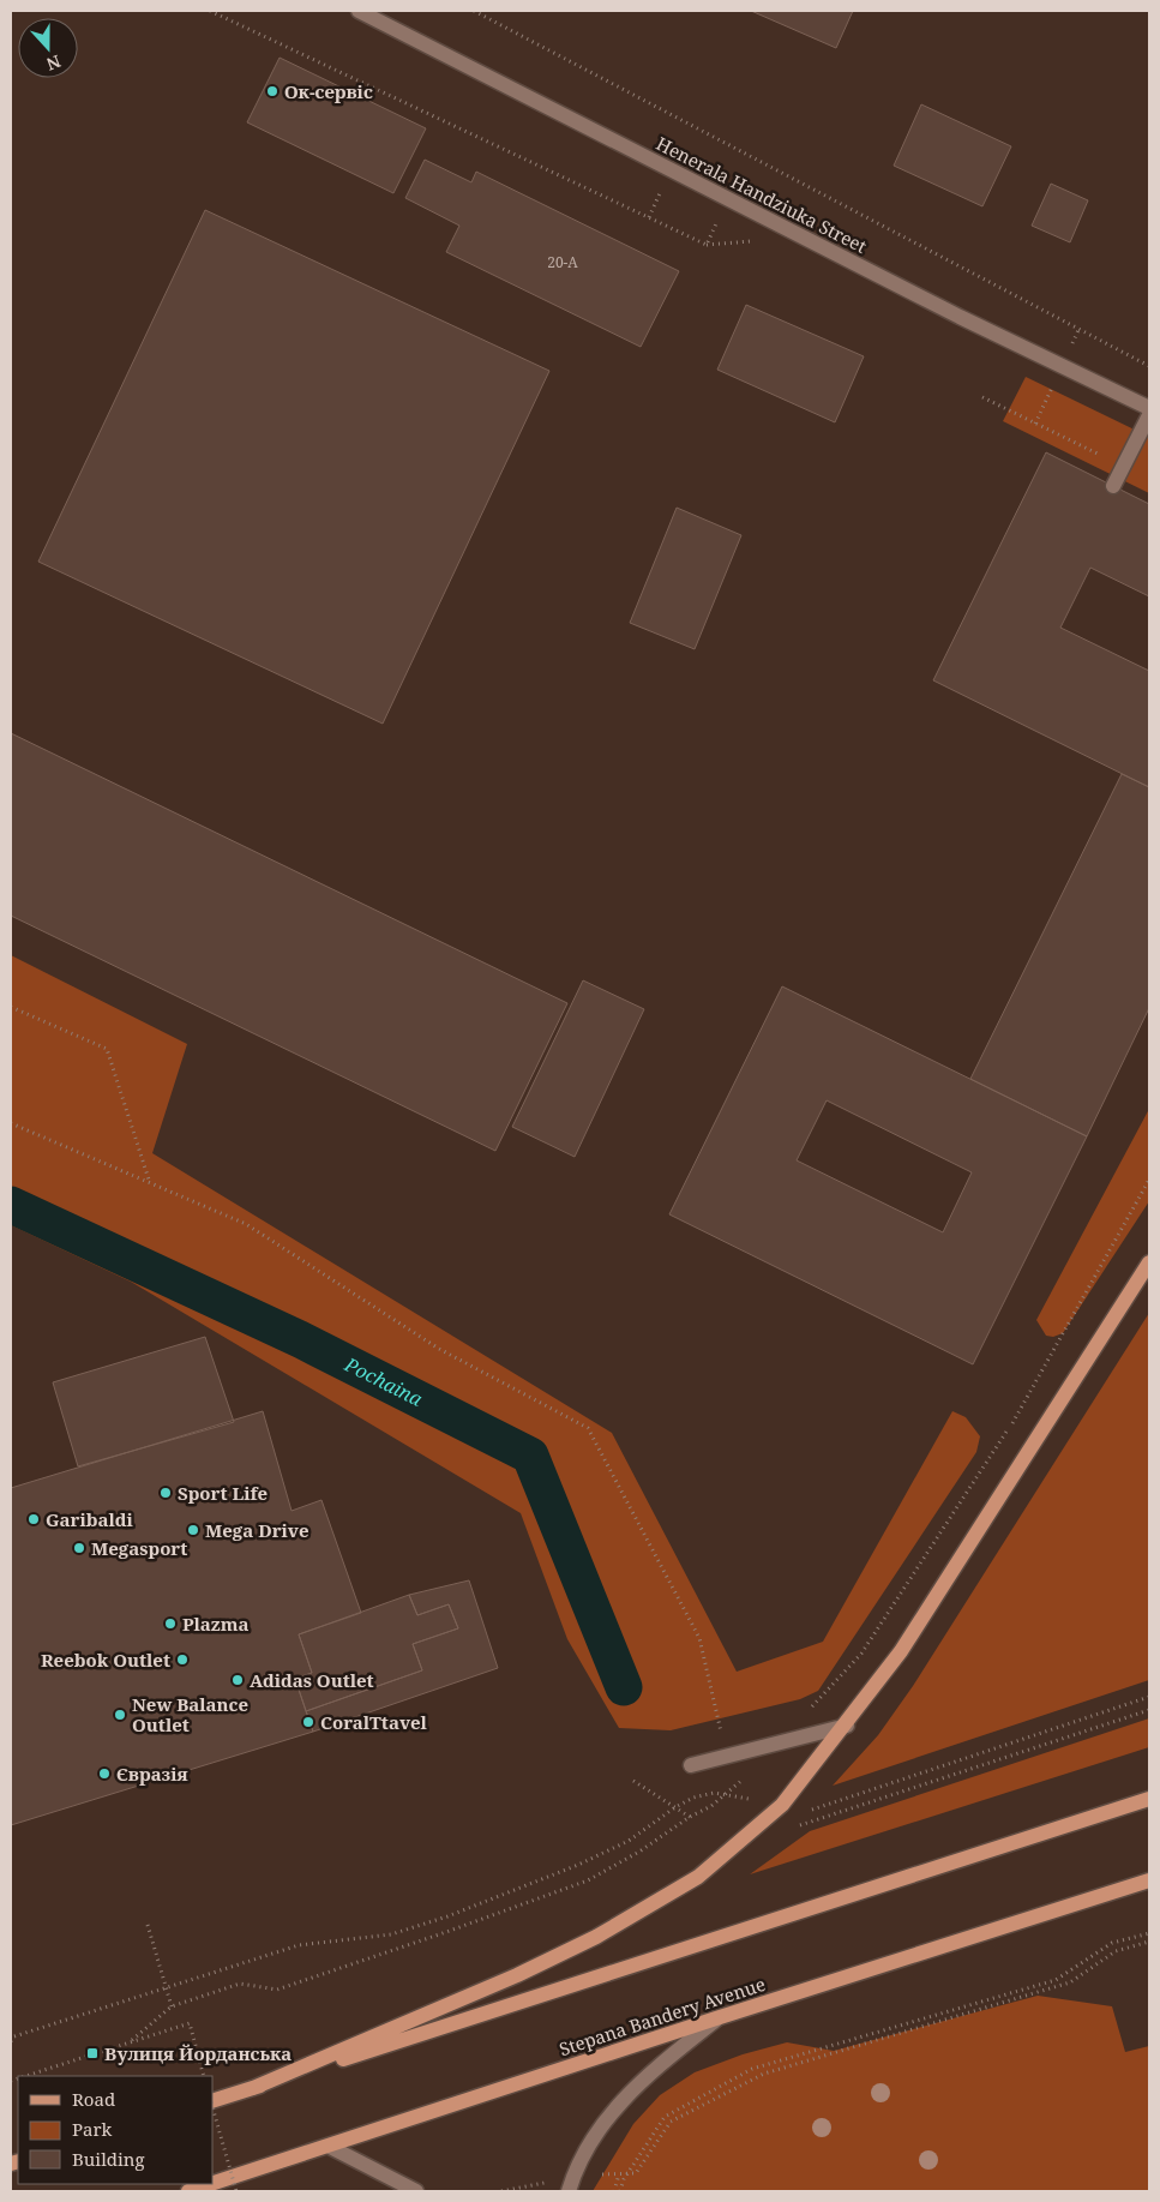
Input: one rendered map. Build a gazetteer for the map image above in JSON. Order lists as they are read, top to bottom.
{
  "streets": {
    "main road": ["Stepana Bandery Avenue"],
    "street": ["Henerala Handziuka Street"]
  },
  "water": ["Pochaina"],
  "places": {
    "other": [
      "Ок-сервіс",
      "Sport Life",
      "Garibaldi",
      "Mega Drive",
      "Megasport",
      "Plazma",
      "Reebok Outlet",
      "Adidas Outlet",
      "New Balance Outlet",
      "CoralTtavel",
      "Євразія"
    ],
    "transit": ["Вулиця Йорданська"]
  },
  "house_numbers": ["20-А"],
  "legend": ["Road", "Park", "Building"],
  "north": "bottom"
}
